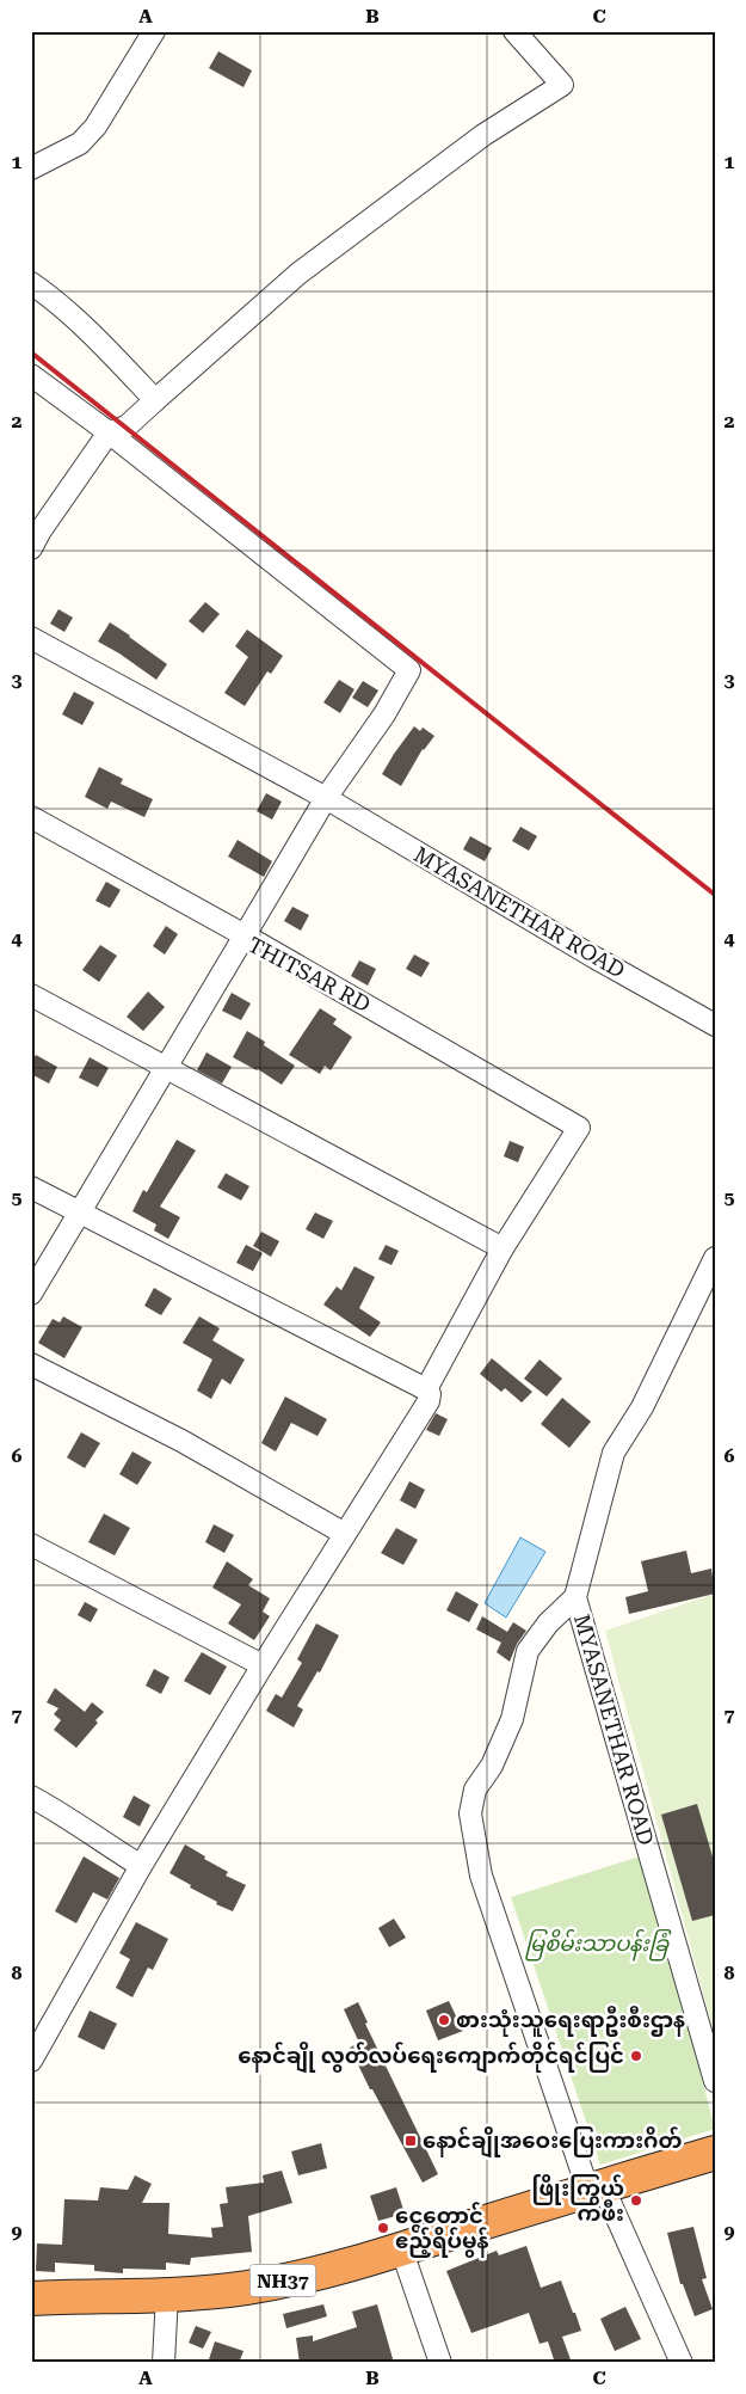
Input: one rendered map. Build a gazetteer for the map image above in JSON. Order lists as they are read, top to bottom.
{
  "streets": {
    "highway": ["NH37"],
    "street": ["MYASANETHAR ROAD", "THITSAR RD"]
  },
  "parks": ["မြစိမ်းသာပန်းခြံ"],
  "places": {
    "other": [
      "စားသုံးသူရေးရာဦးစီးဌာန",
      "နောင်ချို လွတ်လပ်ရေးကျောက်တိုင်ရင်ပြင်",
      "ဖြိုးကြွယ် ကဖီး",
      "ငွေတောင် ဧည့်ရိပ်မွန်"
    ],
    "transit": ["နောင်ချိုအဝေးပြေးကားဂိတ်"]
  },
  "grid": {
    "columns": ["A", "B", "C"],
    "rows": [
      "1",
      "2",
      "3",
      "4",
      "5",
      "6",
      "7",
      "8",
      "9"
    ]
  }
}
